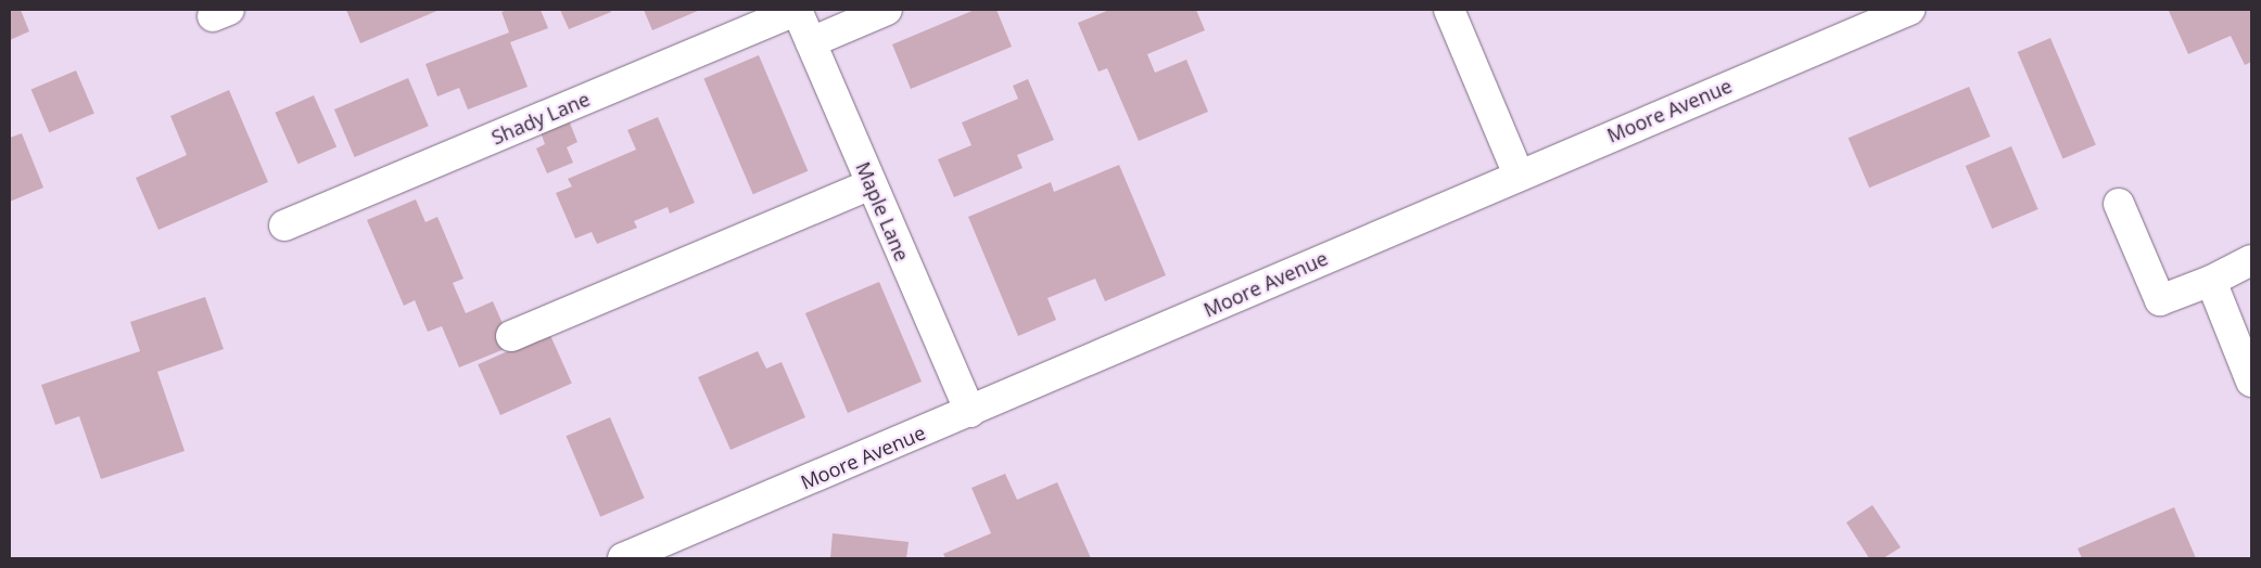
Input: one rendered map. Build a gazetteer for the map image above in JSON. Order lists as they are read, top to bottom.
{
  "streets": {
    "street": ["Moore Avenue", "Shady Lane", "Maple Lane"]
  },
  "crossings": [
    ["Moore Avenue", "Maple Lane"],
    ["Shady Lane", "Maple Lane"]
  ]
}
